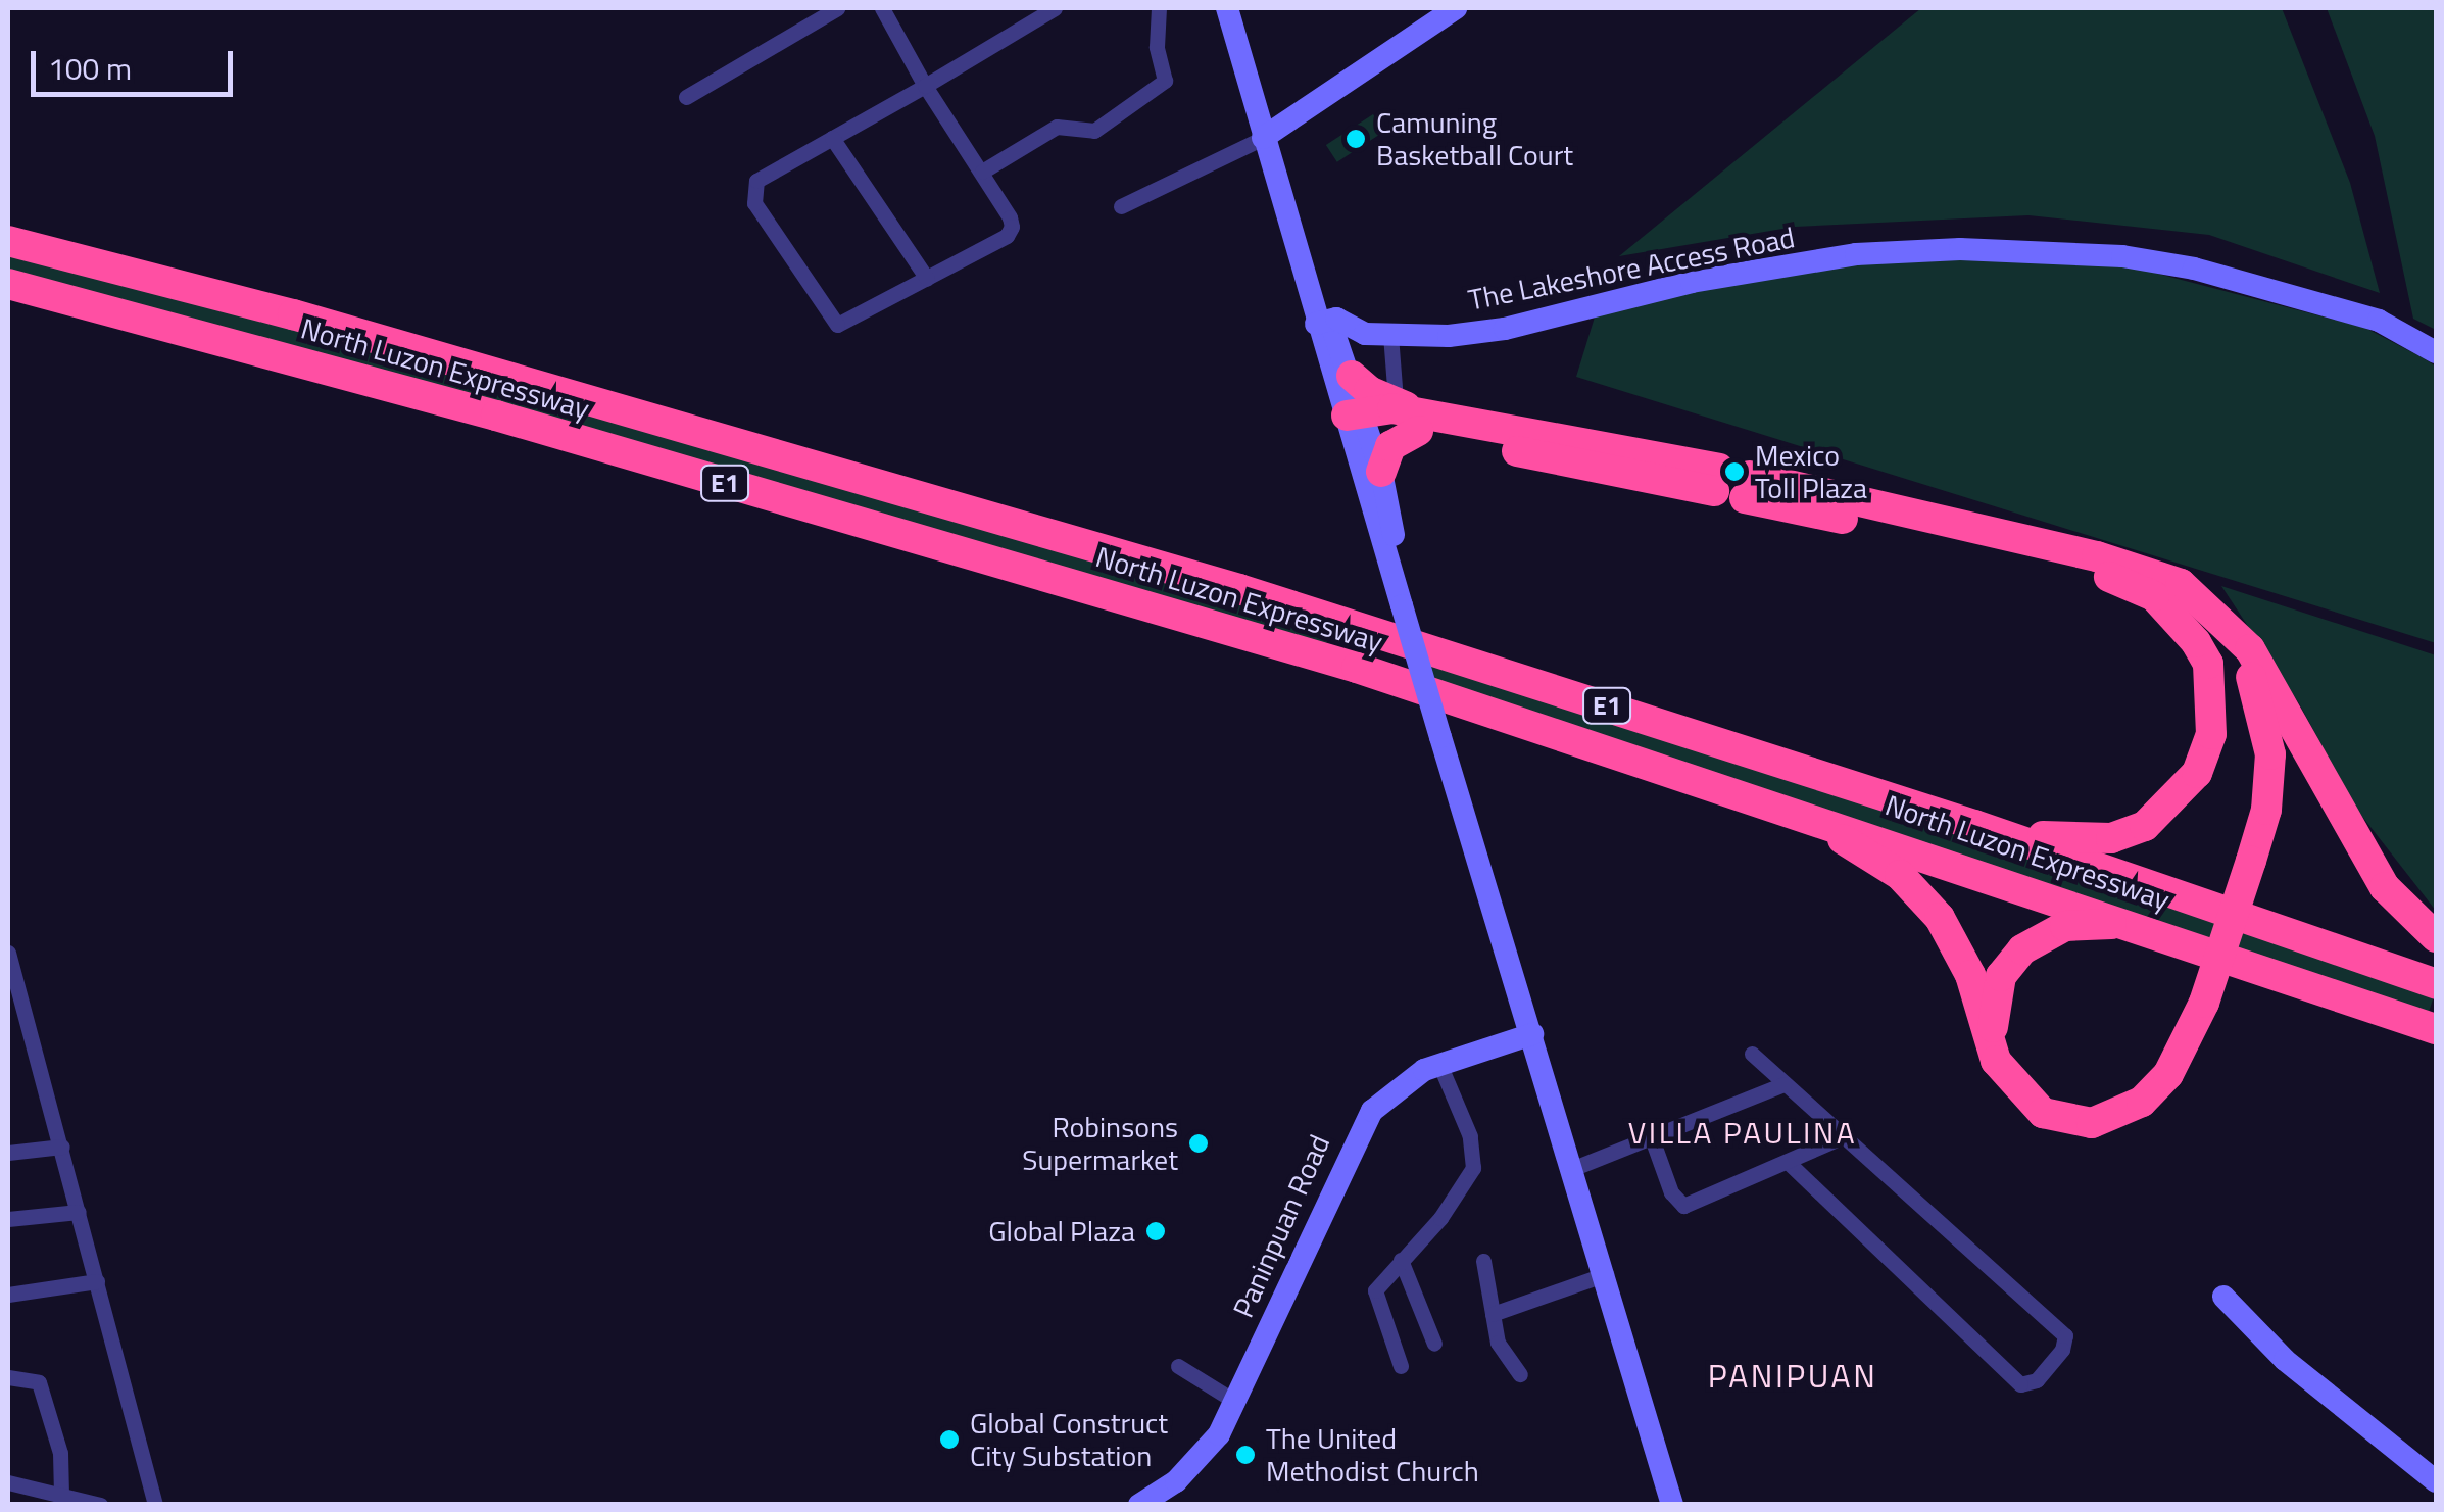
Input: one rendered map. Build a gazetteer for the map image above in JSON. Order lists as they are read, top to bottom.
{
  "streets": {
    "highway": ["North Luzon Expressway", "E1"],
    "main road": ["The Lakeshore Access Road", "Paninpuan Road"]
  },
  "districts": ["VILLA PAULINA", "PANIPUAN"],
  "places": [
    "Camuning Basketball Court",
    "Mexico Toll Plaza",
    "Robinsons Supermarket",
    "Global Plaza",
    "Global Construct City Substation",
    "The United Methodist Church"
  ],
  "scale_bar": "100 m"
}
